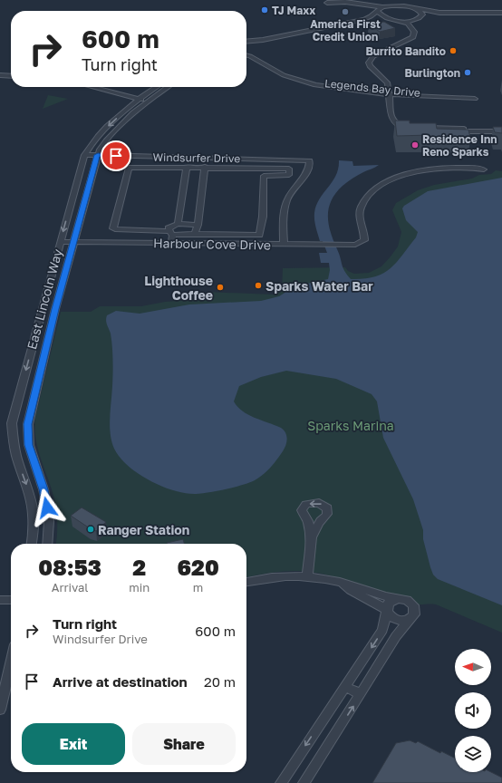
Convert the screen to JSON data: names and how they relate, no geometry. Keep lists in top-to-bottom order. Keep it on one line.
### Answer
{"streets":{"street":["Legends Bay Drive","Windsurfer Drive","Harbour Cove Drive","East Lincoln Way"]},"crossings":[["Windsurfer Drive","Harbour Cove Drive"],["Windsurfer Drive","East Lincoln Way"],["Harbour Cove Drive","East Lincoln Way"]],"parks":["Sparks Marina"],"places":["TJ Maxx","America First Credit Union","Burrito Bandito","Burlington","Residence Inn Reno Sparks","Sparks Water Bar","Lighthouse Coffee","Ranger Station"],"north":"left","page":{"turn":["600 m","Turn right"],"eta":["08:53","Arrival","2","min","620","m"],"list":[{"name":"Turn right","note":"Windsurfer Drive","value":"600 m"},{"name":"Arrive at destination","value":"20 m"}],"buttons":["Exit","Share"]}}
